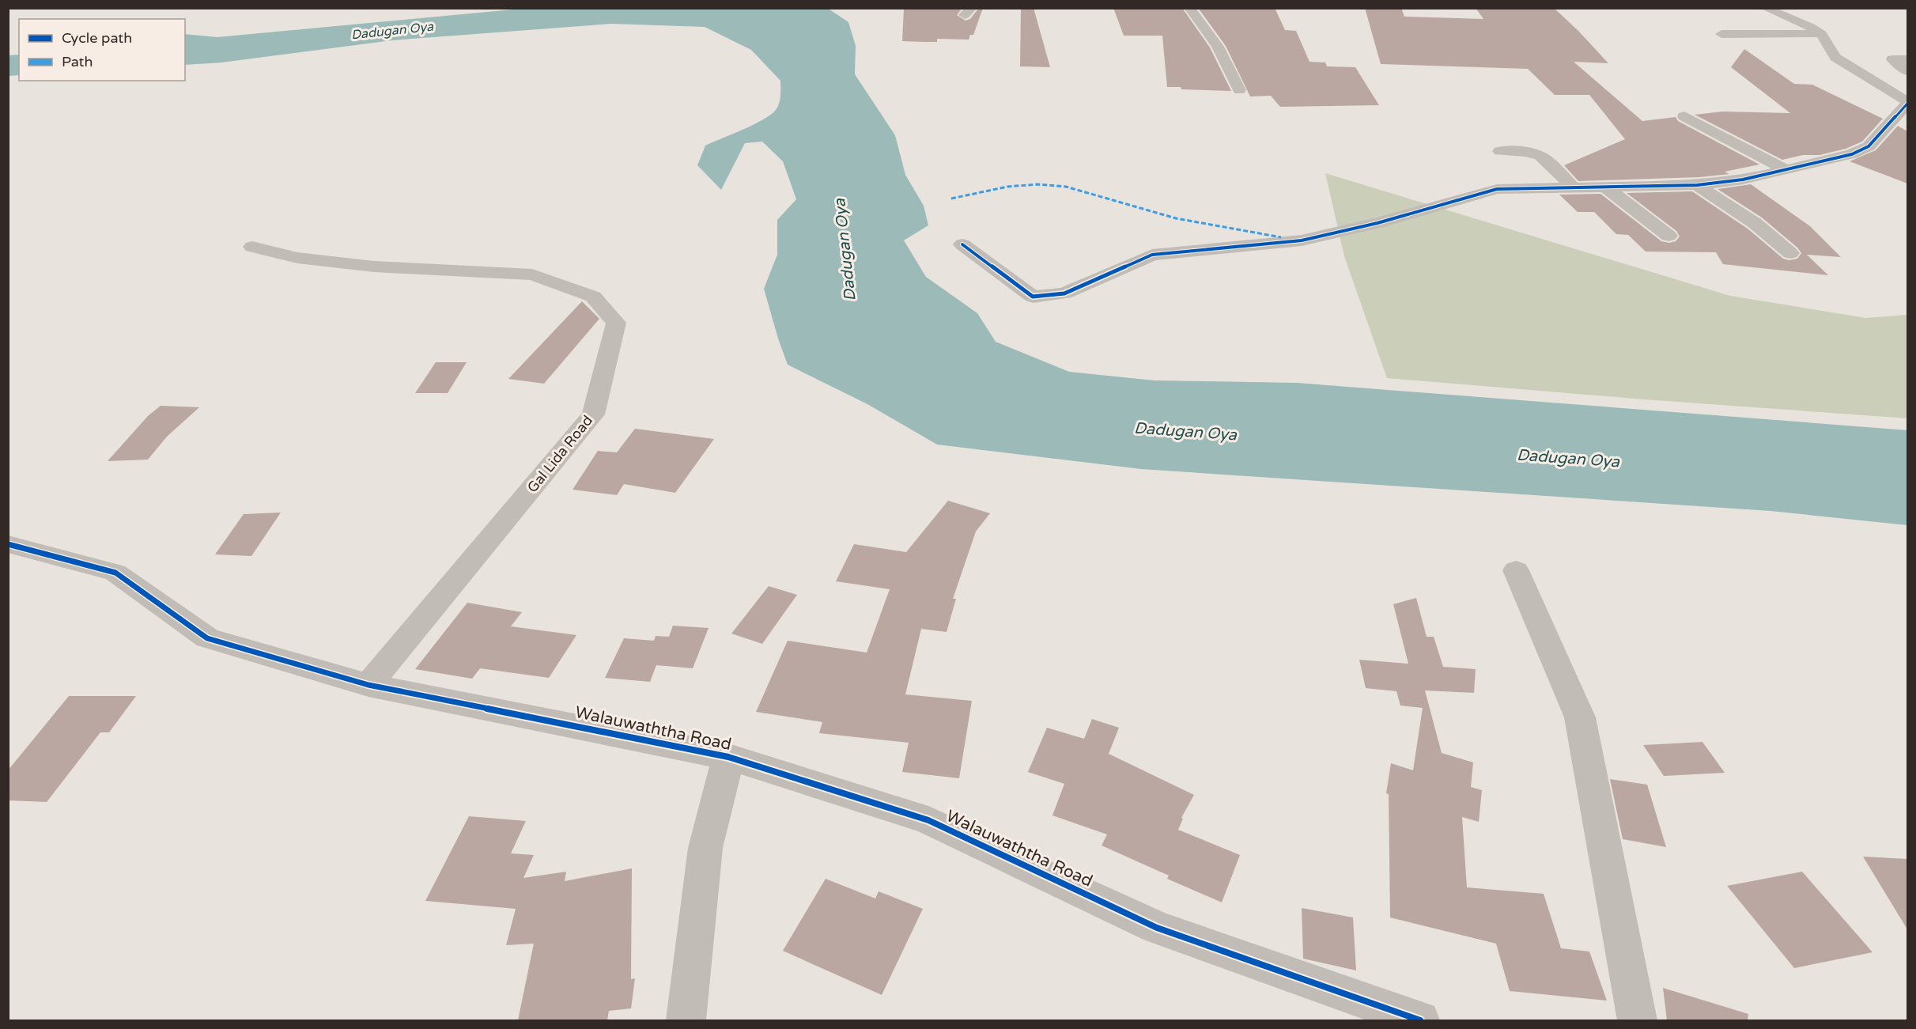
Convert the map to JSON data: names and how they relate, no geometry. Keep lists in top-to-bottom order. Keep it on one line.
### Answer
{"streets":{"street":["Gal Lida Road","Walauwaththa Road"]},"crossings":[["Gal Lida Road","Walauwaththa Road"]],"water":["Dadugan Oya"],"legend":["Cycle path","Path"]}
